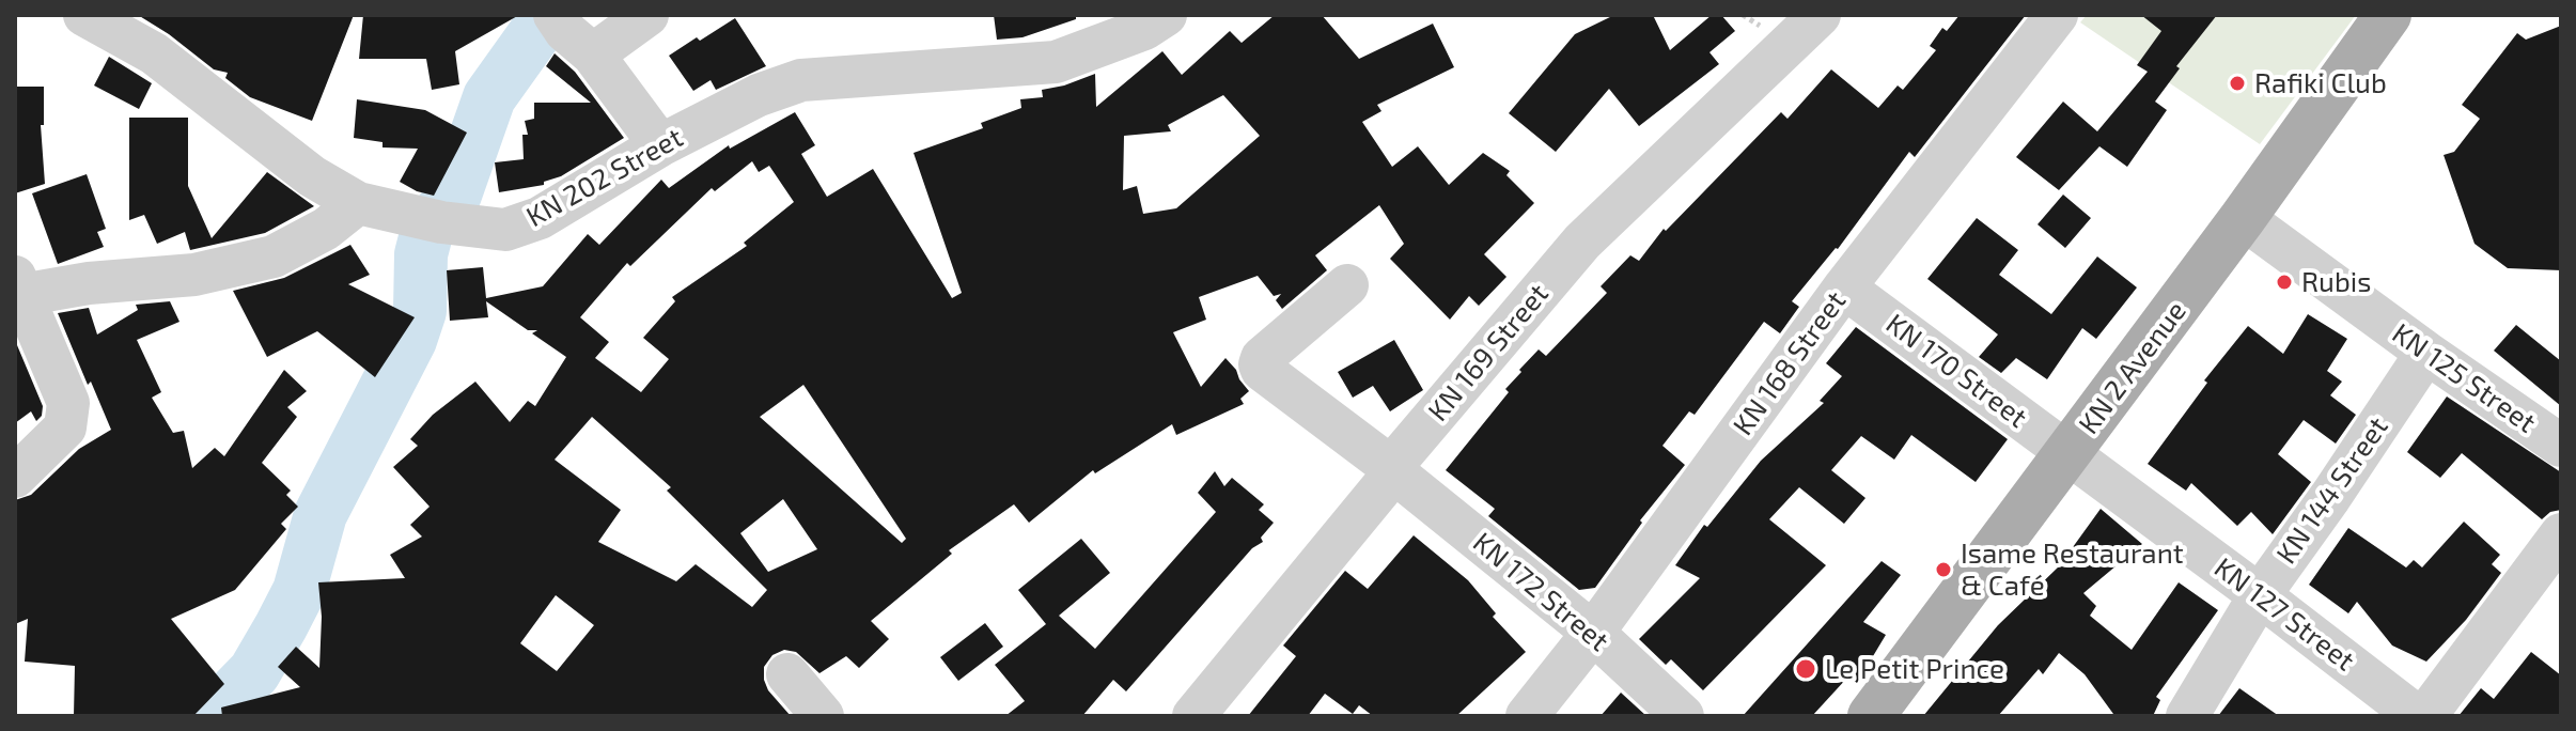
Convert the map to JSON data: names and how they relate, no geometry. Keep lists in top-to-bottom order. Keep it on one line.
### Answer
{"streets":{"main road":["KN 2 Avenue"],"street":["KN 202 Street","KN 169 Street","KN 168 Street","KN 170 Street","KN 125 Street","KN 144 Street","KN 172 Street","KN 127 Street"]},"crossings":[["KN 169 Street","KN 172 Street"],["KN 168 Street","KN 170 Street"],["KN 168 Street","KN 172 Street"],["KN 2 Avenue","KN 170 Street"],["KN 2 Avenue","KN 125 Street"],["KN 2 Avenue","KN 127 Street"],["KN 170 Street","KN 127 Street"],["KN 125 Street","KN 144 Street"],["KN 144 Street","KN 127 Street"]],"places":["Rafiki Club","Rubis","Isame Restaurant & Café","Le Petit Prince"]}
